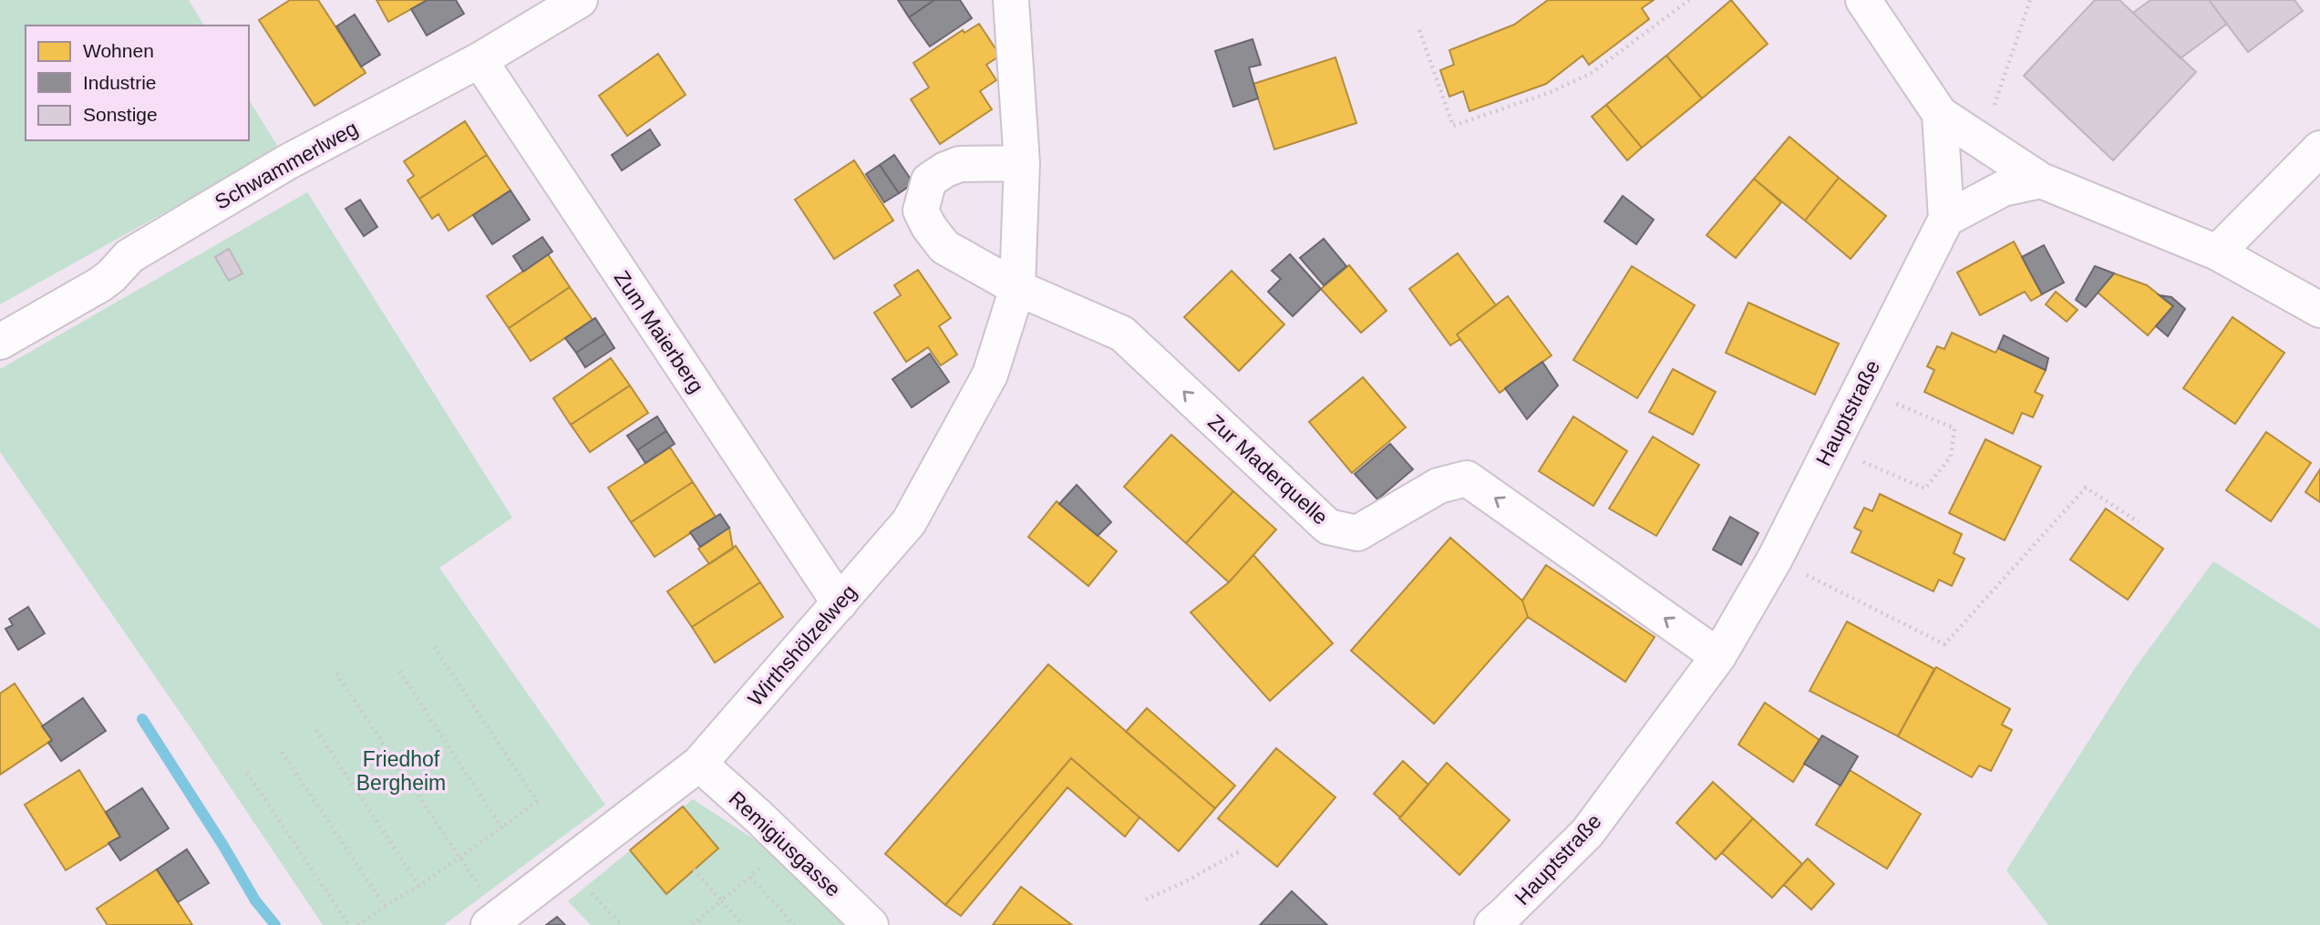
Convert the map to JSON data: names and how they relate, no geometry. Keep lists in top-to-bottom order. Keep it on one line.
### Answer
{"streets":{"street":["Schwammerlweg","Zum Maierberg","Hauptstraße","Zur Maderquelle","Wirthshölzelweg","Remigiusgasse"]},"crossings":[["Schwammerlweg","Zum Maierberg"],["Zum Maierberg","Wirthshölzelweg"],["Hauptstraße","Zur Maderquelle"],["Zur Maderquelle","Wirthshölzelweg"],["Wirthshölzelweg","Remigiusgasse"]],"one_way":["Zur Maderquelle"],"parks":["Friedhof Bergheim"],"legend":["Wohnen","Industrie","Sonstige"]}
